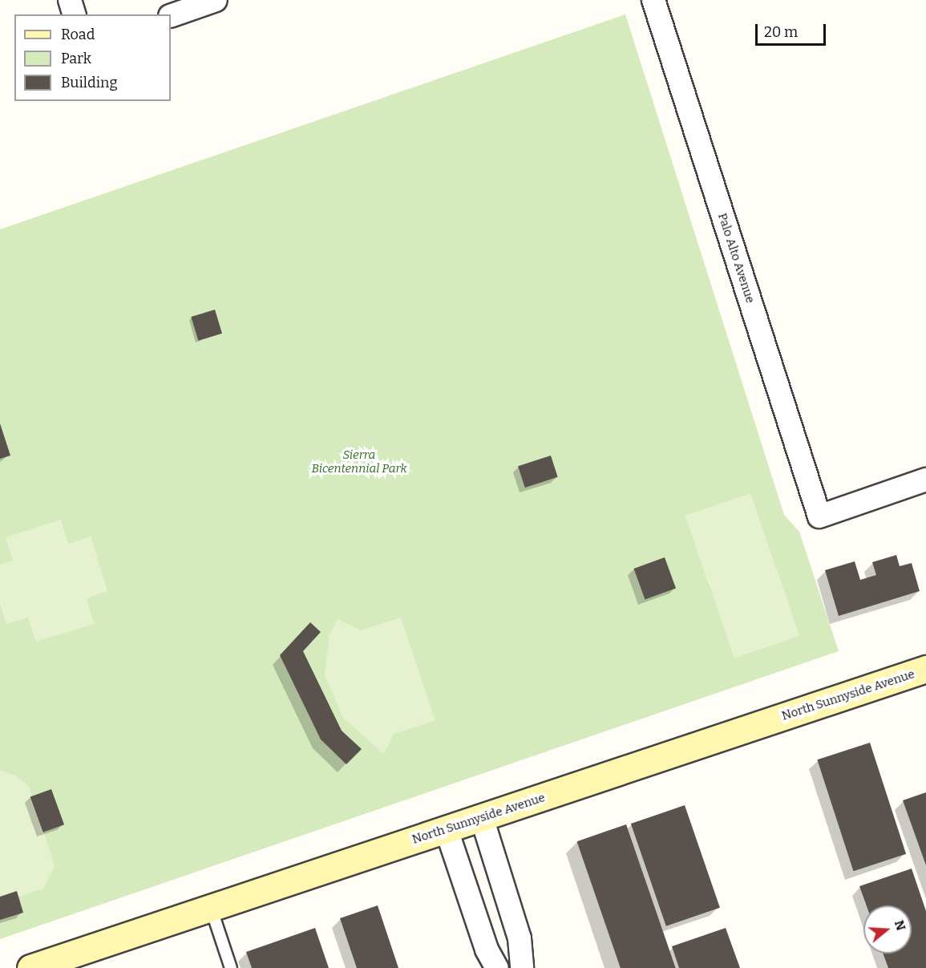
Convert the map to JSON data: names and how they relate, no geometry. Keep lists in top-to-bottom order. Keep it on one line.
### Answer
{"streets":{"main road":["North Sunnyside Avenue"],"street":["Palo Alto Avenue"]},"parks":["Sierra Bicentennial Park"],"legend":["Road","Park","Building"],"scale_bar":"20 m","north":"right"}
